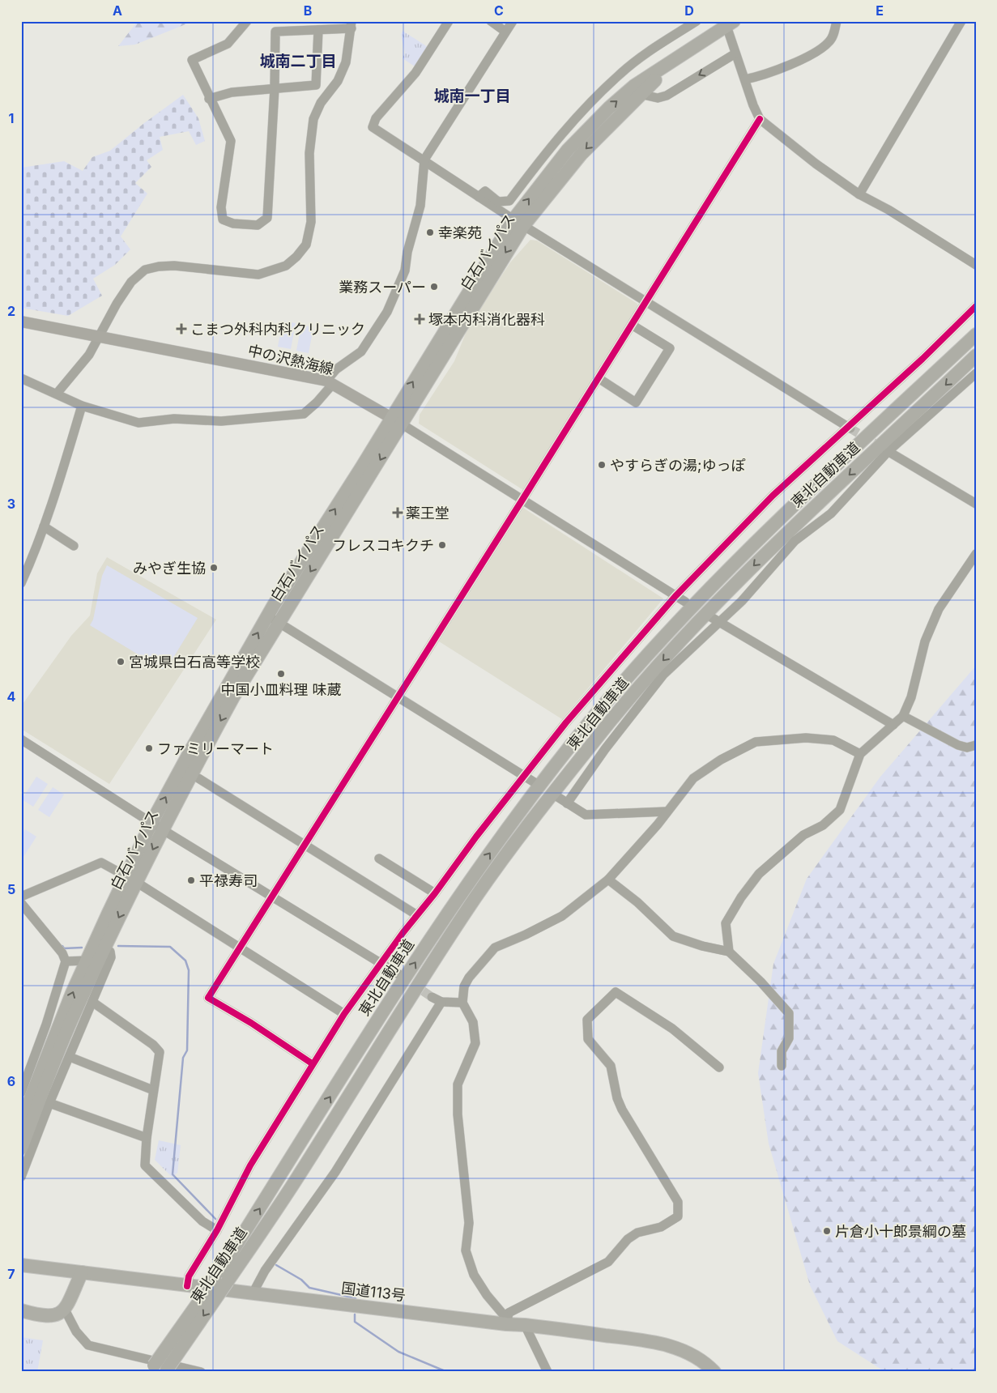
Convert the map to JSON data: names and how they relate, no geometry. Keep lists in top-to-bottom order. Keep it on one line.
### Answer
{"streets":{"highway":["白石バイパス","東北自動車道","国道113号"],"main road":["中の沢熱海線"]},"crossings":[["白石バイパス","中の沢熱海線"]],"districts":["城南二丁目","城南一丁目"],"places":{"other":["幸楽苑","業務スーパー","やすらぎの湯;ゆっぽ","フレスコキクチ","みやぎ生協","宮城県白石高等学校","中国小皿料理 味蔵","ファミリーマート","平禄寿司","片倉小十郎景綱の墓"],"health":["塚本内科消化器科","こまつ外科内科クリニック","薬王堂"]},"grid":{"columns":["A","B","C","D","E"],"rows":["1","2","3","4","5","6","7"]}}
